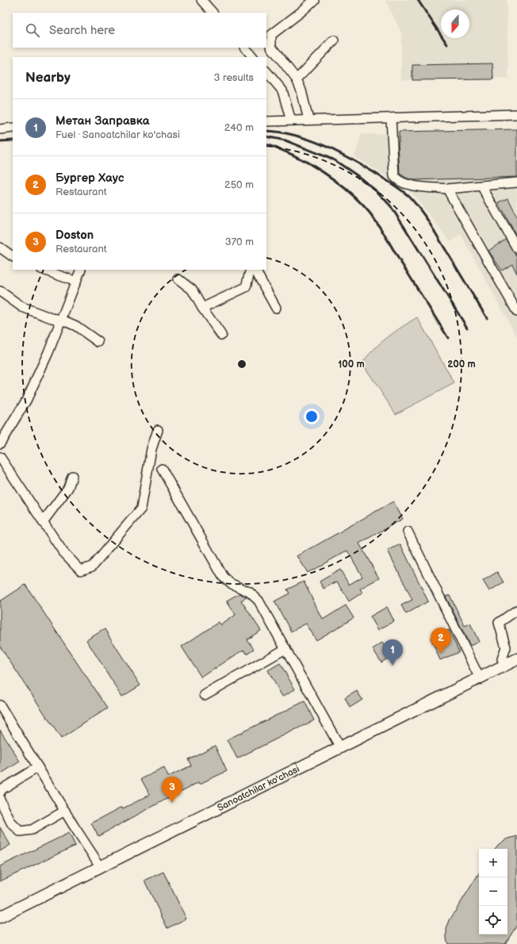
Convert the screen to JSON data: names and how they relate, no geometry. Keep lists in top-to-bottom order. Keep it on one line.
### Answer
{"streets":{"main road":["Sanoatchilar ko'chasi"]},"north":"bottom","page":{"search":"Search here","heading":["Nearby","3 results"],"list":[{"mark":"1","name":"Метан Заправка","note":"Fuel · Sanoatchilar ko'chasi","value":"240 m"},{"mark":"2","name":"Бургер Хаус","note":"Restaurant","value":"250 m"},{"mark":"3","name":"Doston","note":"Restaurant","value":"370 m"}],"pins":["2","1","3"],"map_buttons":["+","−"]},"rings":["100 m","200 m"]}
